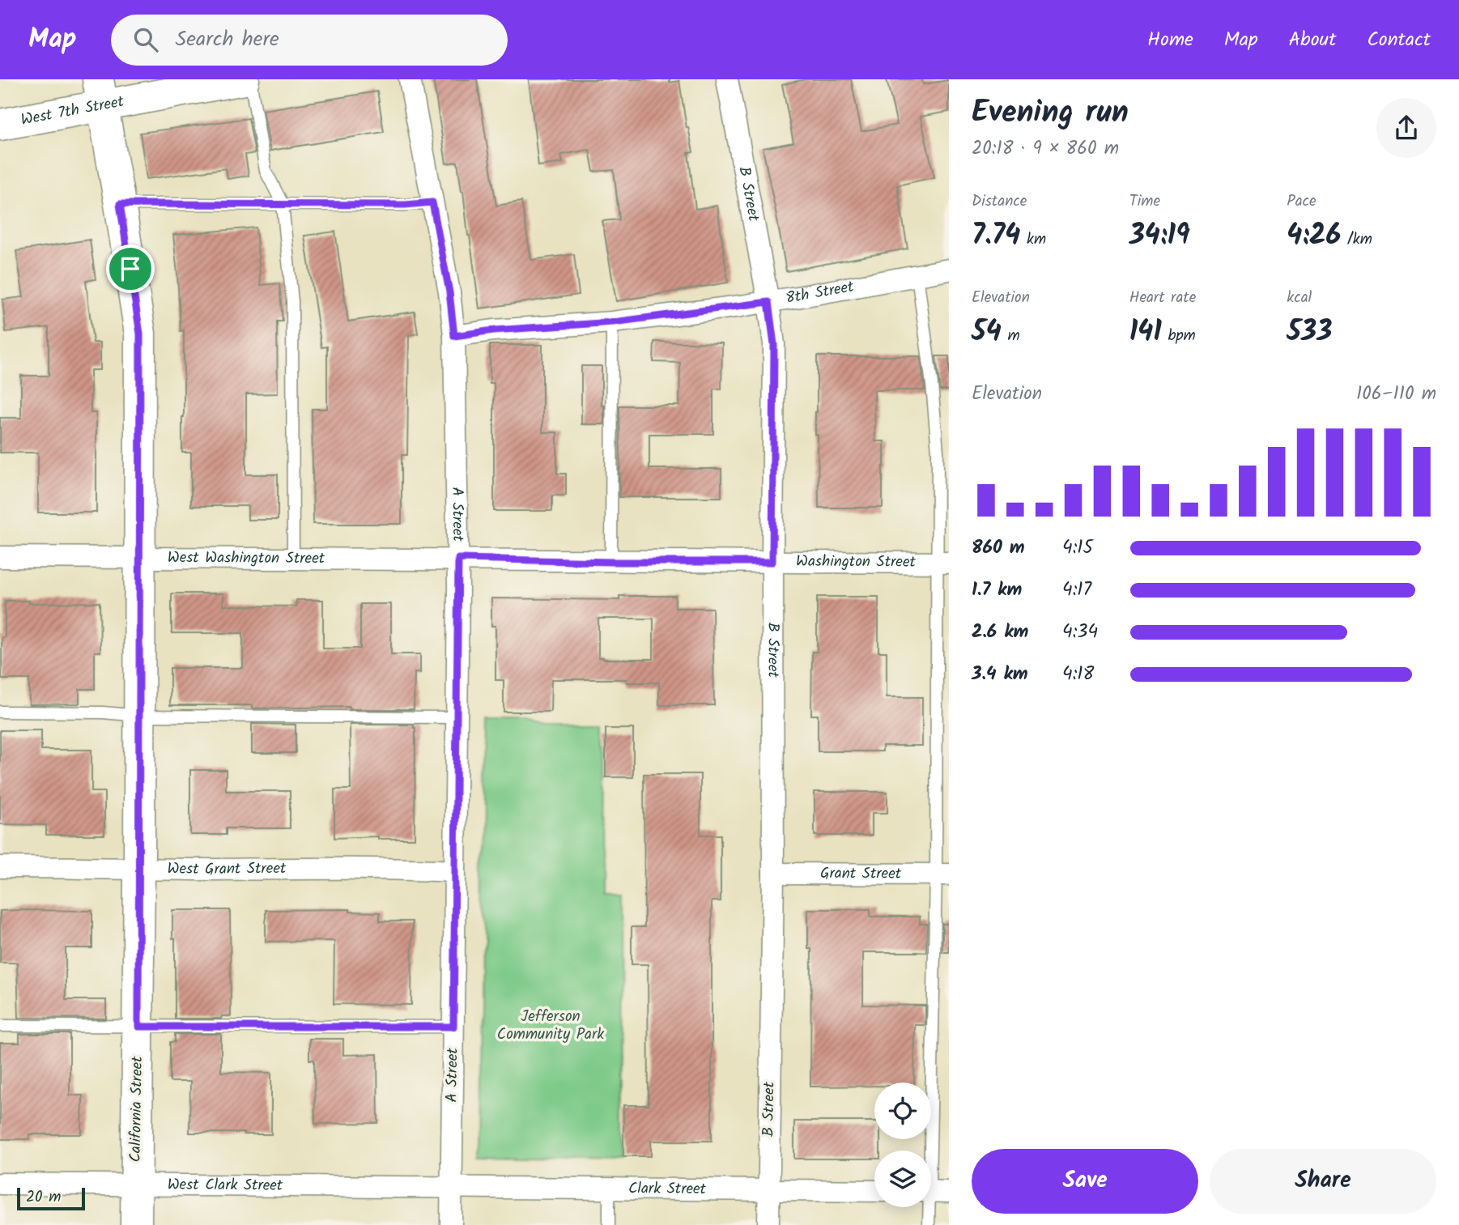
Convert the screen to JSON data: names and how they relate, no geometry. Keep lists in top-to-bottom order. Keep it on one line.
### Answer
{"streets":{"street":["West 7th Street","B Street","8th Street","A Street","West Washington Street","Washington Street","West Grant Street","Grant Street","California Street","West Clark Street","Clark Street"]},"crossings":[["West 7th Street","California Street"],["B Street","8th Street"],["B Street","Washington Street"],["B Street","Grant Street"],["B Street","Clark Street"],["8th Street","A Street"],["A Street","West Washington Street"],["A Street","Washington Street"],["A Street","West Grant Street"],["A Street","West Clark Street"],["A Street","Clark Street"],["West Washington Street","Washington Street"],["West Washington Street","California Street"],["West Grant Street","California Street"],["California Street","West Clark Street"],["West Clark Street","Clark Street"]],"parks":["Jefferson Community Park"],"scale_bar":"20 m","page":{"header":"Map","search":"Search here","nav":["Home","Map","About","Contact"],"heading":["Evening run","20:18 · 9 × 860 m"],"stats":[["Distance","7.74 km"],["Time","34:19"],["Pace","4:26 /km"],["Elevation","54 m"],["Heart rate","141 bpm"],["kcal","533"]],"chart":["Elevation","106–110 m"],"list":[{"name":"860 m","note":"4:15"},{"name":"1.7 km","note":"4:17"},{"name":"2.6 km","note":"4:34"},{"name":"3.4 km","note":"4:18"}],"buttons":["Save","Share"],"scale":"20 m"}}
